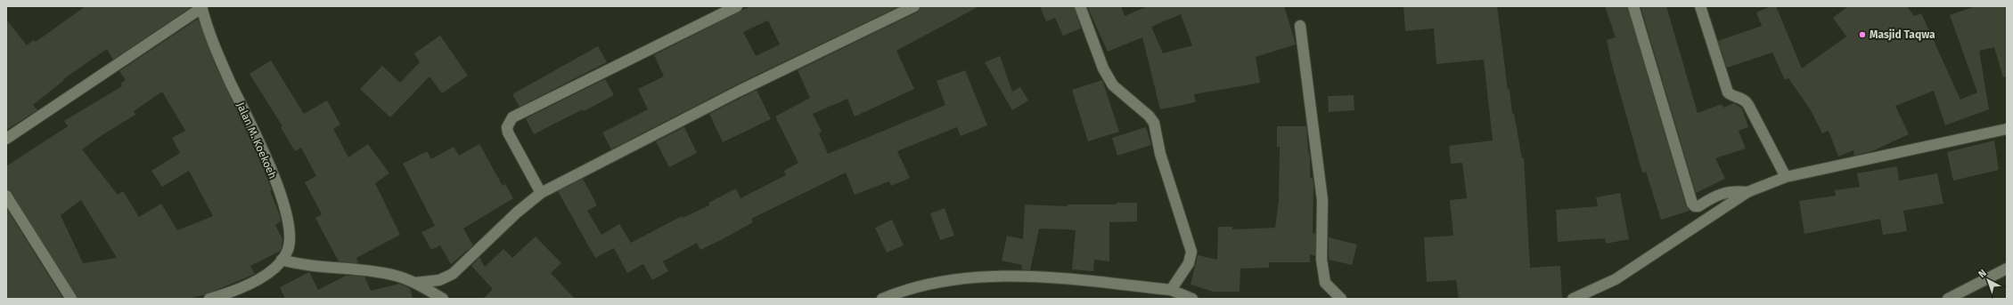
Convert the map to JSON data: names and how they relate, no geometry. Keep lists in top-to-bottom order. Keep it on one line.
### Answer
{"streets":{"street":["Jalan M. Koekoeh"]},"places":["Masjid Taqwa"],"north":"top left"}
